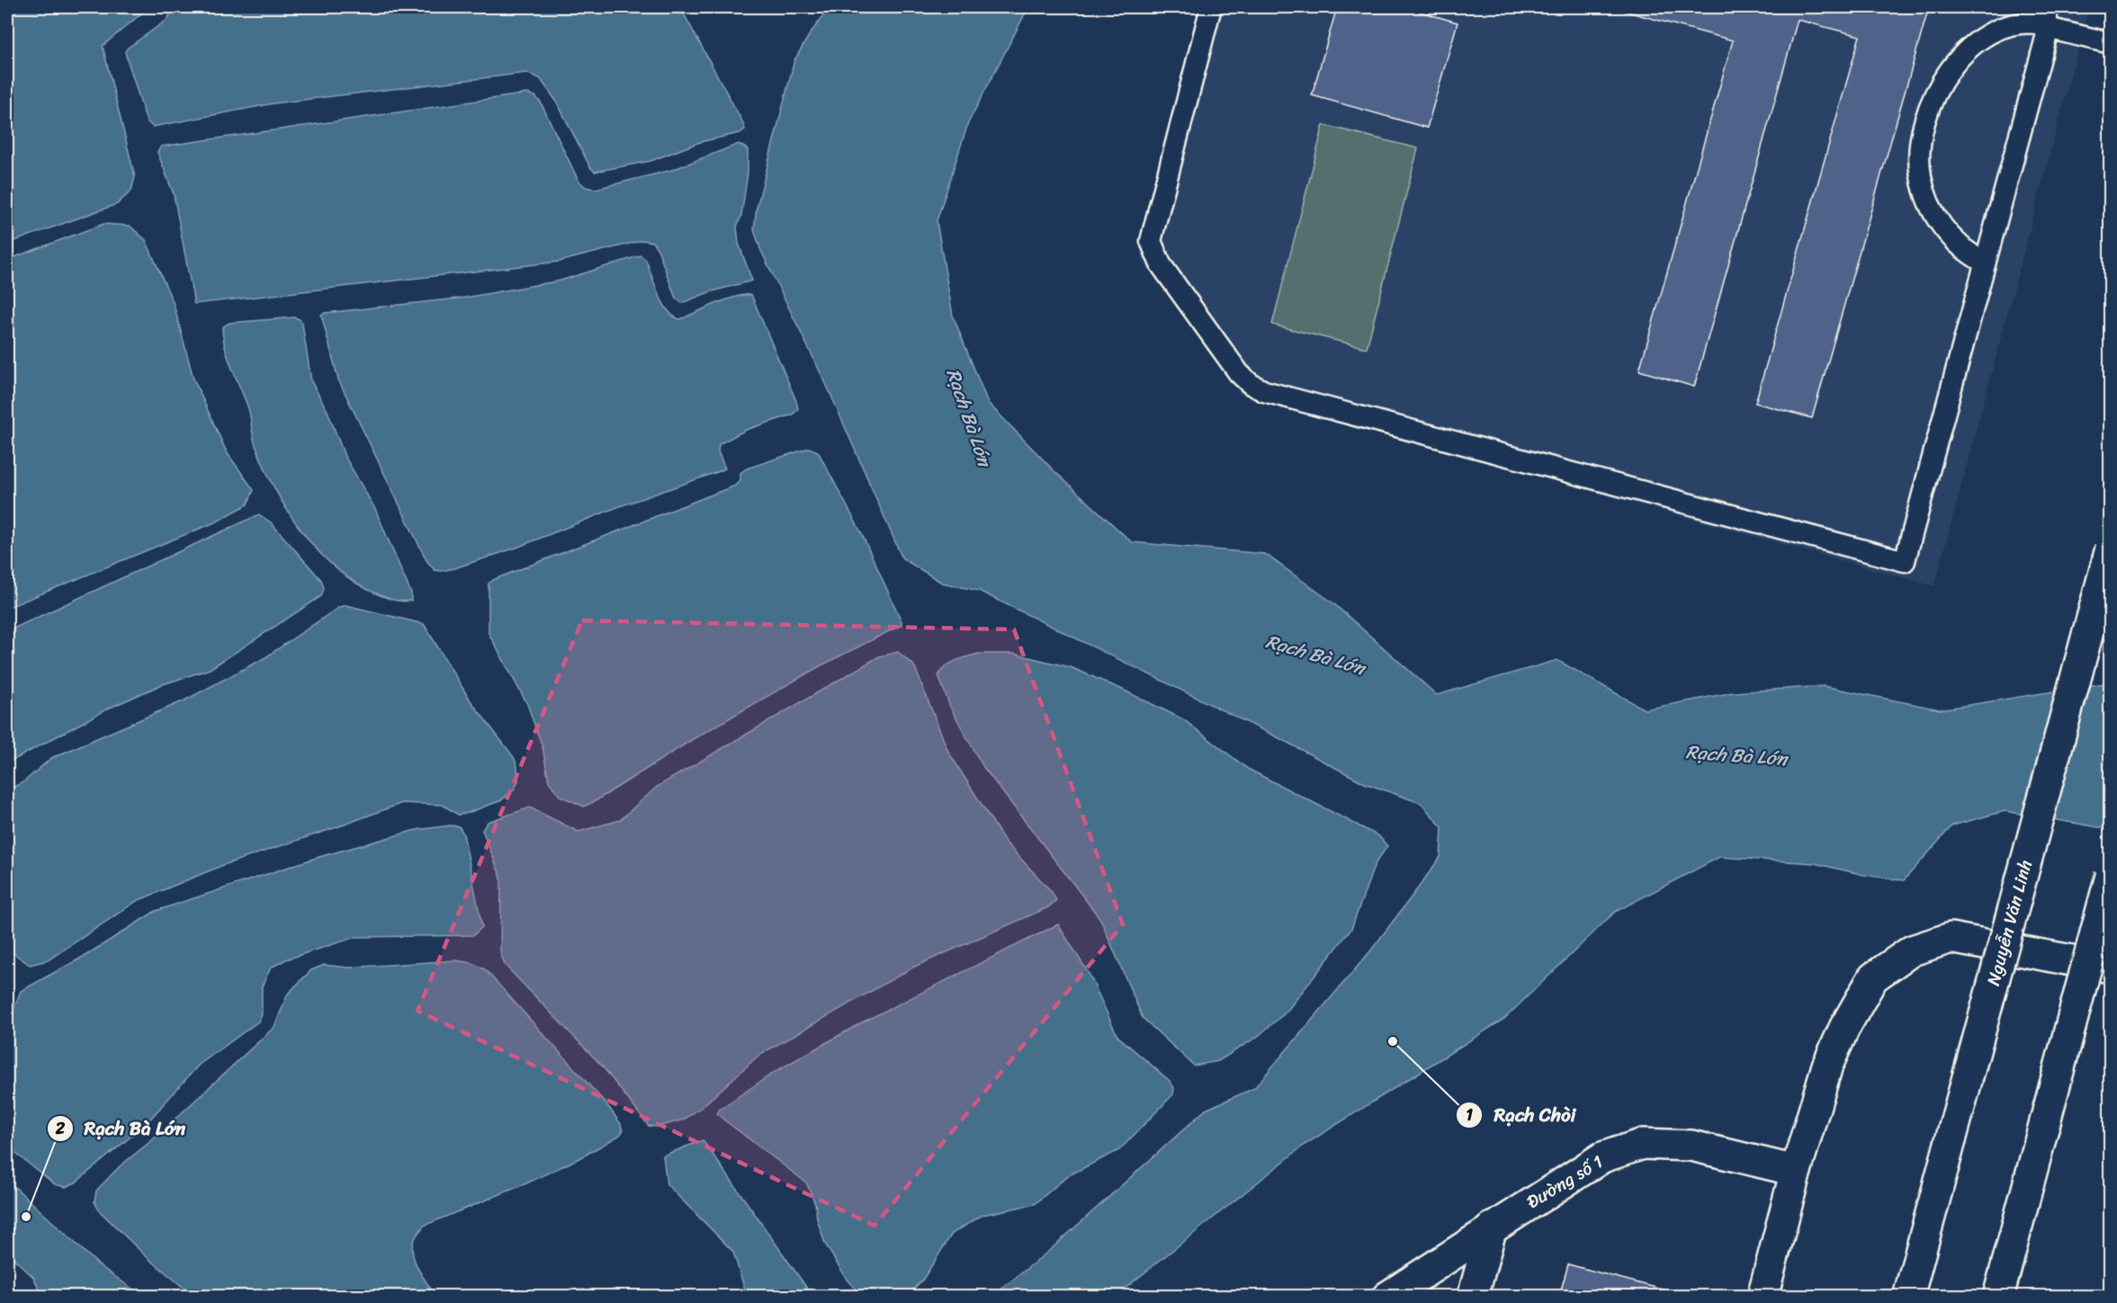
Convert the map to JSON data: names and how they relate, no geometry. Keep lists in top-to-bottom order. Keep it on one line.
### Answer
{"streets":{"main road":["Nguyễn Văn Linh","Đường số 1"]},"water":["Rạch Bà Lớn"],"places":["Rạch Chòi","Rạch Bà Lớn"]}
